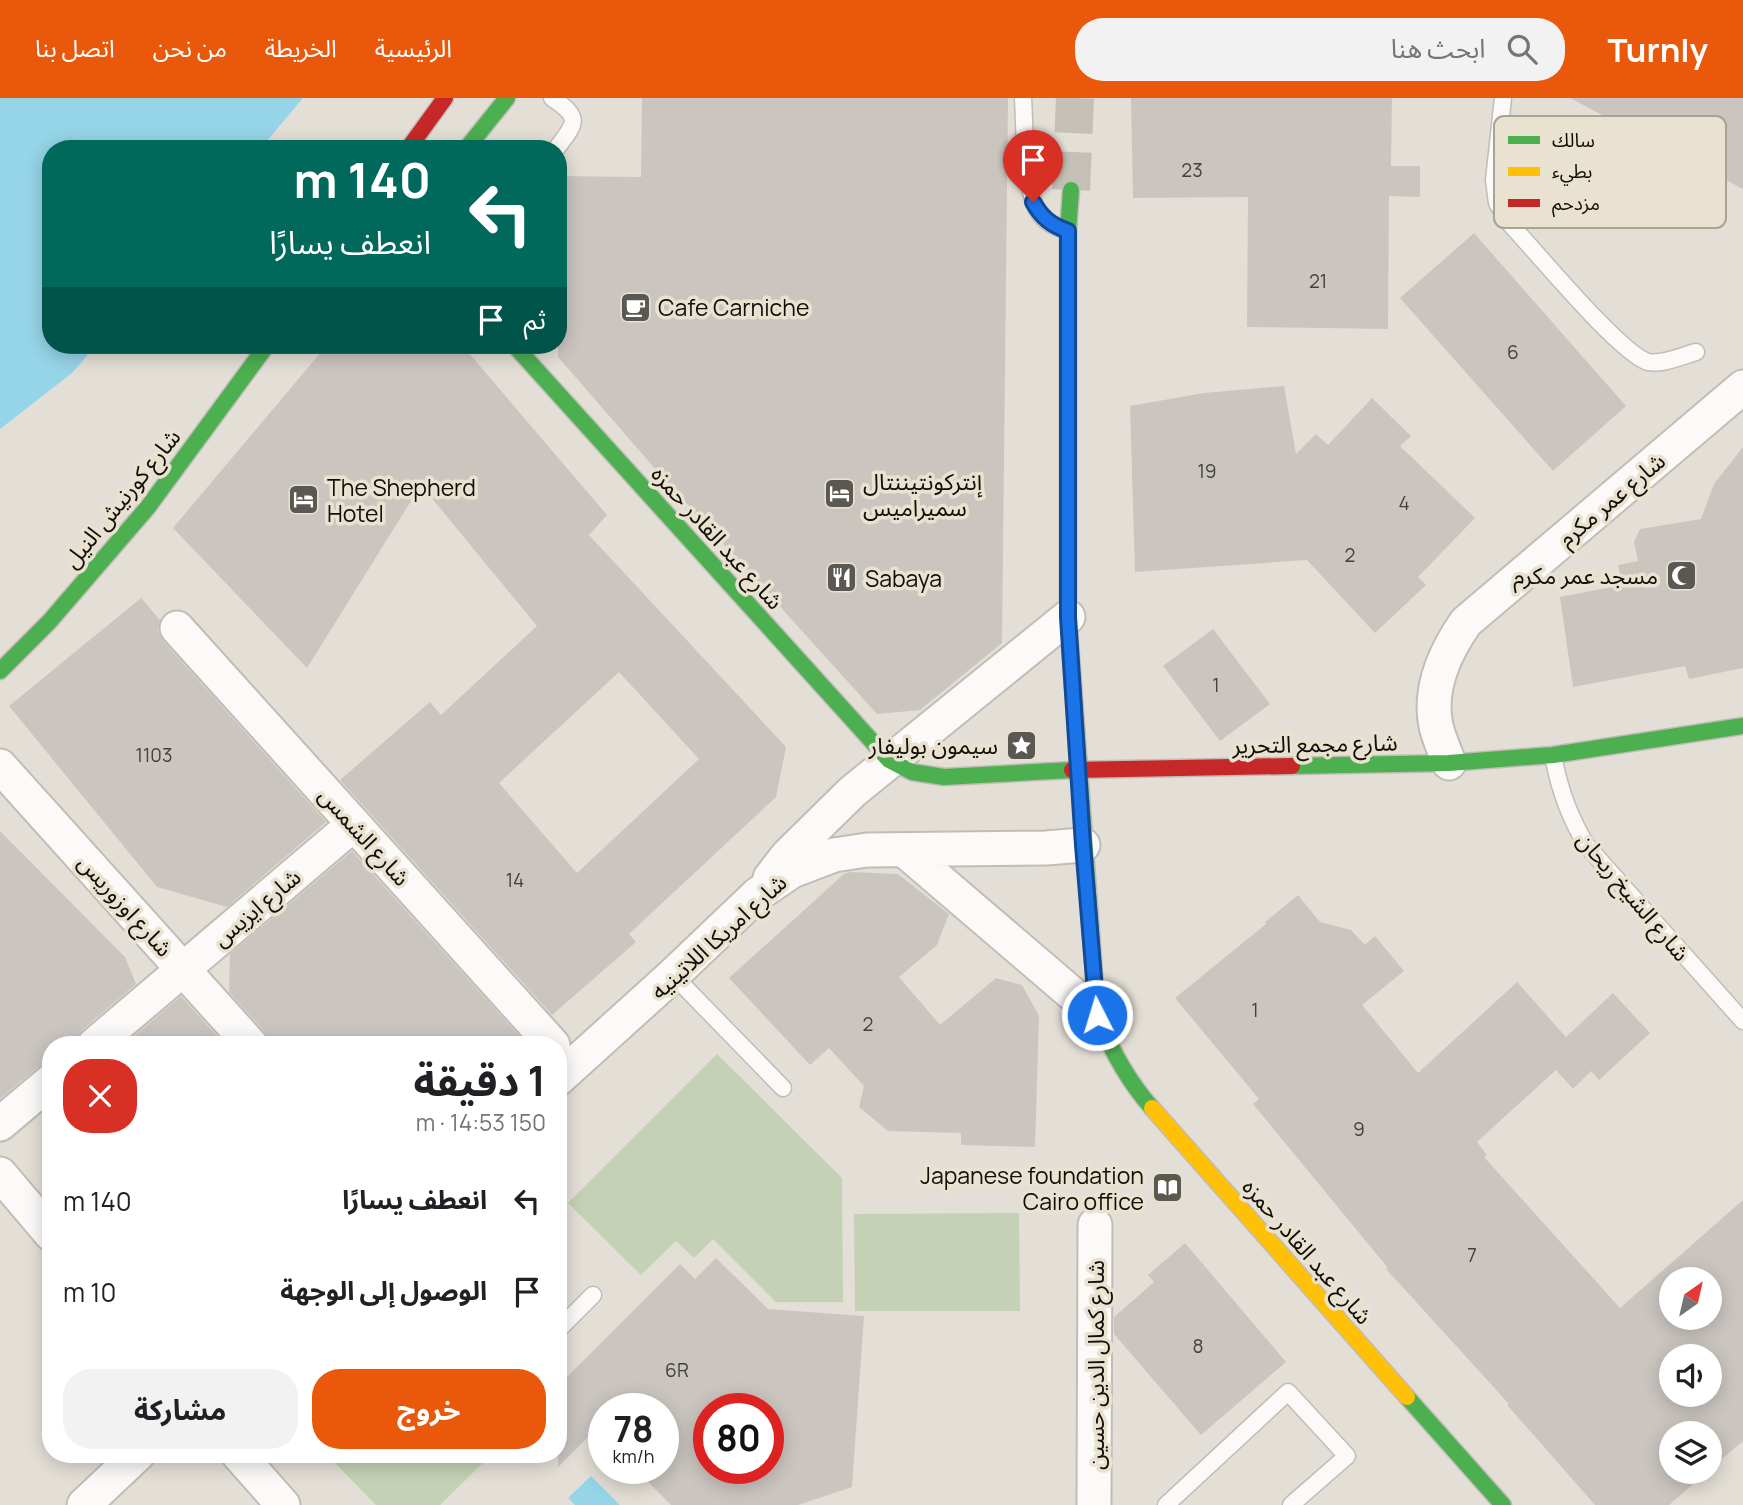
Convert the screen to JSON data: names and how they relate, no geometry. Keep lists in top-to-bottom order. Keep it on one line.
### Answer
{"streets":{"main road":["شارع كورنيش النيل","شارع عبد القادر حمزه","شارع مجمع التحرير"],"street":["شارع عمر مكرم","شارع الشمس","شارع اوزوريس","شارع ايزيس","شارع امريكا اللاتينيه","شارع كمال الدين حسين"],"lane":["شارع الشيخ ريحان"]},"crossings":[["شارع عمر مكرم","شارع مجمع التحرير"],["شارع عبد القادر حمزه","شارع مجمع التحرير"],["شارع مجمع التحرير","شارع الشيخ ريحان"],["شارع الشمس","شارع ايزيس"],["شارع اوزوريس","شارع ايزيس"]],"places":{"cafe":["Cafe Carniche"],"hotel":["إنتركونتيننتال سميراميس","The Shepherd Hotel"],"mosque":["مسجد عمر مكرم"],"restaurant":["Sabaya"],"place":["سيمون بوليفار"],"library":["Japanese foundation Cairo office"]},"house_numbers":["23","21","6","19","4","2","1","1103","14","1","2","9","7","8","6R"],"legend":["سالك","بطيء","مزدحم"],"north":"top right","page":{"header":"Turnly","search":"ابحث هنا","nav":["الرئيسية","الخريطة","من نحن","اتصل بنا"],"turn":["140 m","انعطف يسارًا"],"then":"ثم","heading":["1 دقيقة","150 m · 14:53"],"list":[{"name":"انعطف يسارًا","value":"140 m"},{"name":"الوصول إلى الوجهة","value":"10 m"}],"buttons":["خروج","مشاركة"],"speed":"78 km/h","limit":"80"}}
